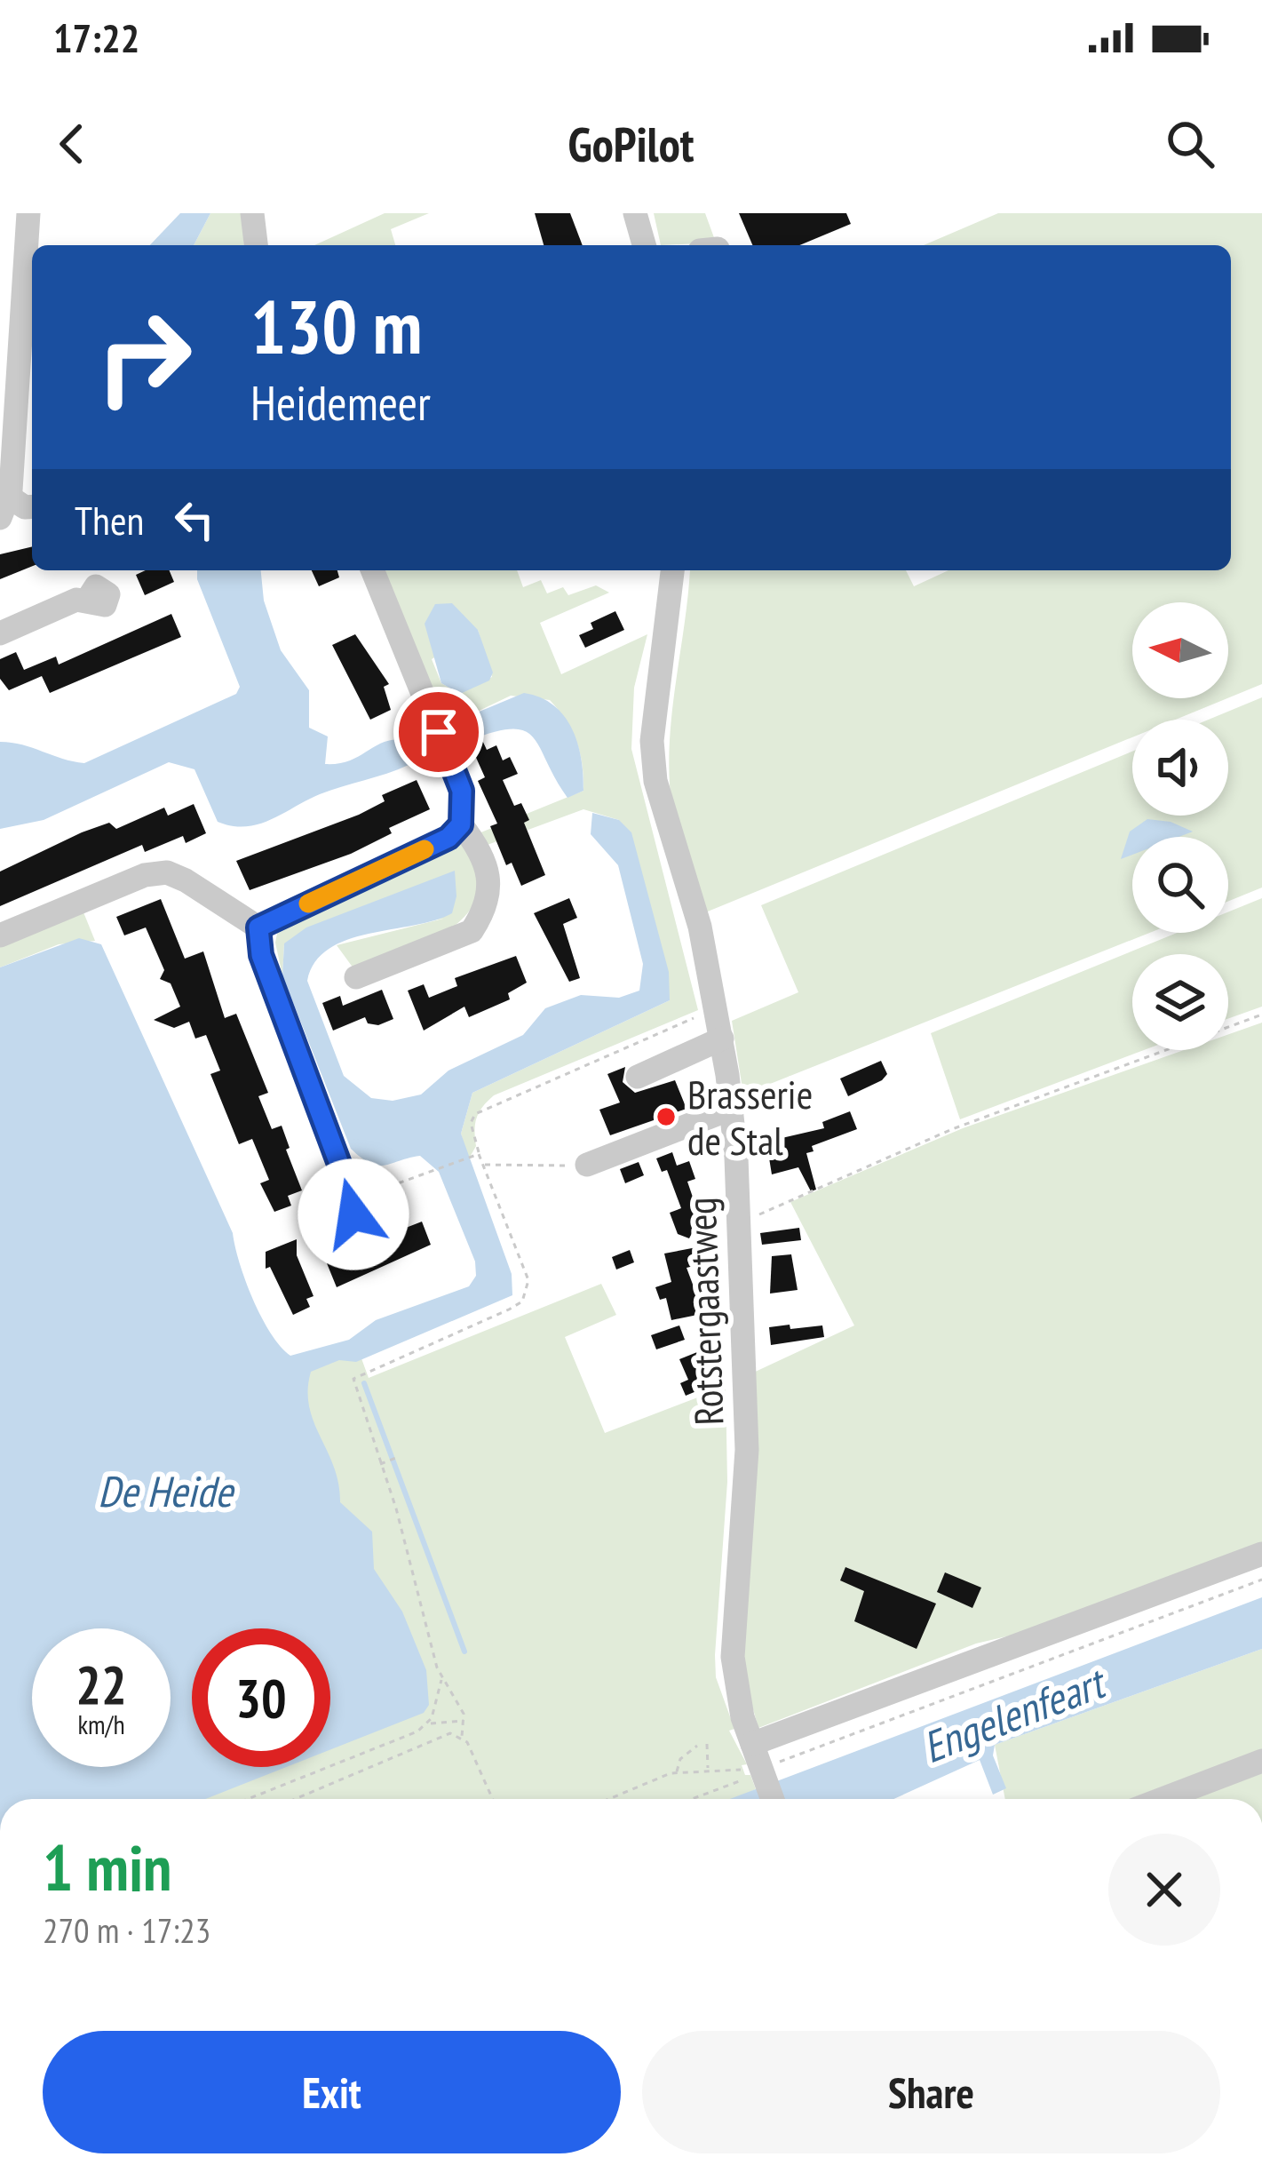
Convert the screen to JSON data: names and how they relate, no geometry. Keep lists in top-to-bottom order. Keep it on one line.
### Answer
{"streets":{"street":["Rotstergaastweg"]},"water":["De Heide","Engelenfeart"],"places":["Brasserie de Stal"],"north":"left","page":{"status":"17:22","header":"GoPilot","turn":["130 m","Heidemeer"],"then":"Then","speed":"22 km/h","limit":"30","heading":["1 min","270 m · 17:23"],"buttons":["Exit","Share"]}}
